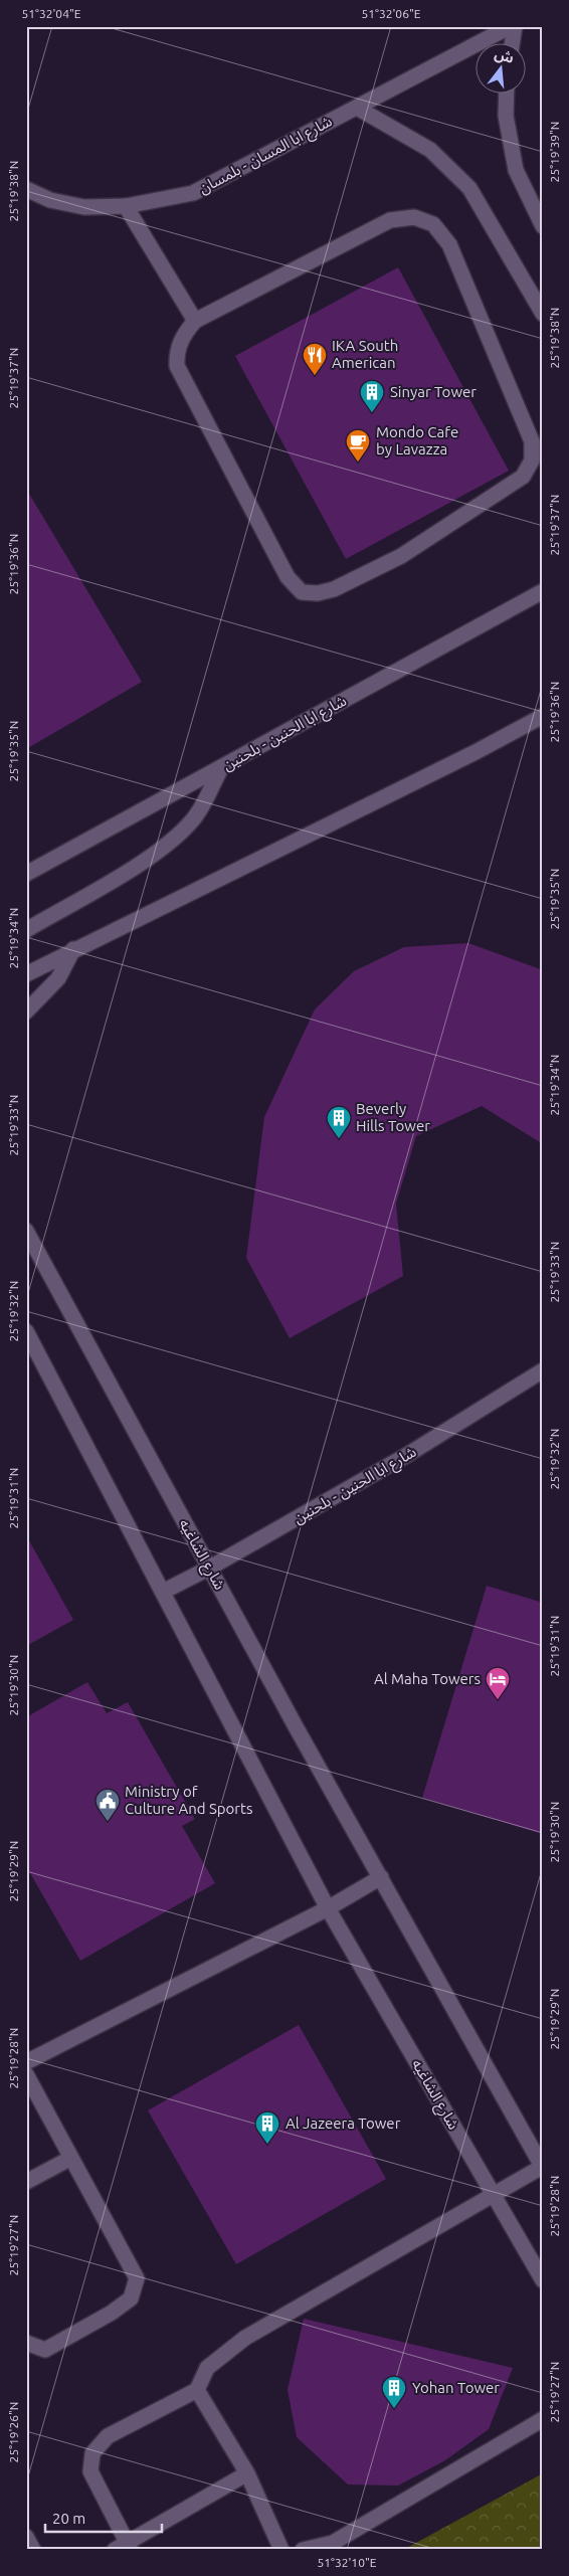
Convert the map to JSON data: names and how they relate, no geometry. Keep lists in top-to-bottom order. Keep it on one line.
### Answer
{"streets":{"street":["شارع ابا المسان - بلمسان","شارع ابا الحنين - بلحنين","شارع الشاغيه"]},"crossings":[["شارع ابا الحنين - بلحنين","شارع الشاغيه"]],"places":{"restaurant":["IKA South American"],"building":["Sinyar Tower","Beverly Hills Tower","Al Jazeera Tower","Yohan Tower"],"cafe":["Mondo Cafe by Lavazza"],"hotel":["Al Maha Towers"],"public building":["Ministry of Culture And Sports"]},"scale_bar":"20 m","north":"top","coordinates":["51°32'04\"E","51°32'06\"E","25°19'39\"N","25°19'38\"N","25°19'37\"N","25°19'36\"N","25°19'35\"N","25°19'34\"N","25°19'33\"N","25°19'32\"N","25°19'31\"N","25°19'30\"N","25°19'29\"N","25°19'28\"N","25°19'27\"N","25°19'26\"N","51°32'10\"E"]}
